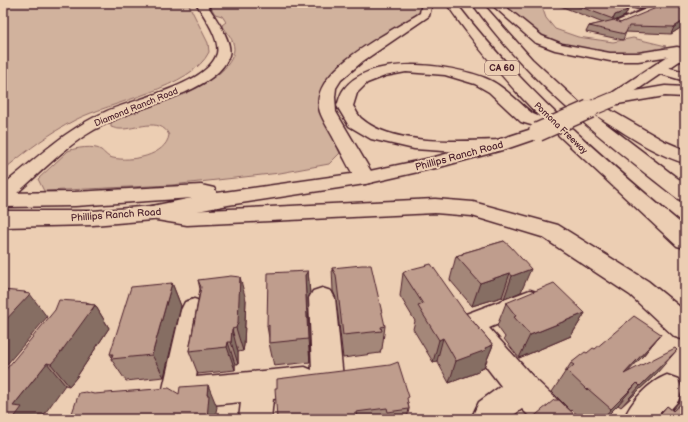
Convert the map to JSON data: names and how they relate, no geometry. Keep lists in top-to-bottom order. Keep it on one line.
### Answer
{"streets":{"main road":["CA 60","Pomona Freeway","Phillips Ranch Road"],"street":["Diamond Ranch Road"]}}
